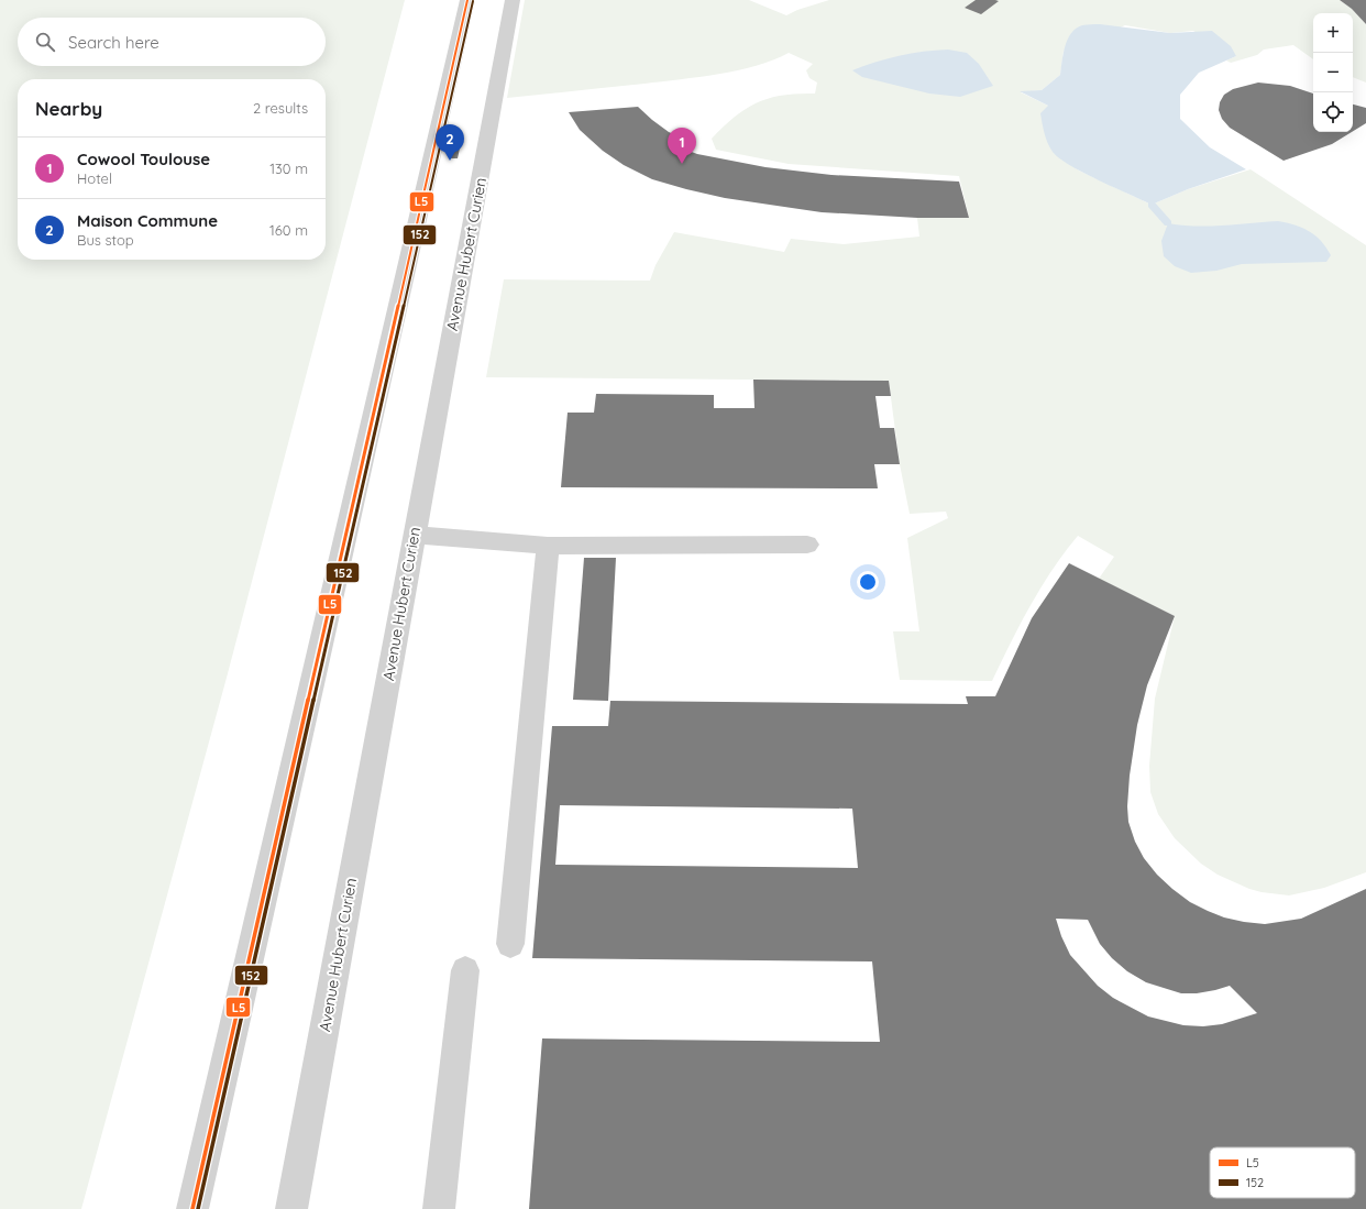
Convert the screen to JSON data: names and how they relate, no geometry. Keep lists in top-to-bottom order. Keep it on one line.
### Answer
{"streets":{"street":["Avenue Hubert Curien"]},"lines":["transit line L5","transit line 152"],"legend":["L5","152"],"page":{"map_buttons":["+","−"],"search":"Search here","heading":["Nearby","2 results"],"pins":["2","1"],"list":[{"mark":"1","name":"Cowool Toulouse","note":"Hotel","value":"130 m"},{"mark":"2","name":"Maison Commune","note":"Bus stop","value":"160 m"}]}}
